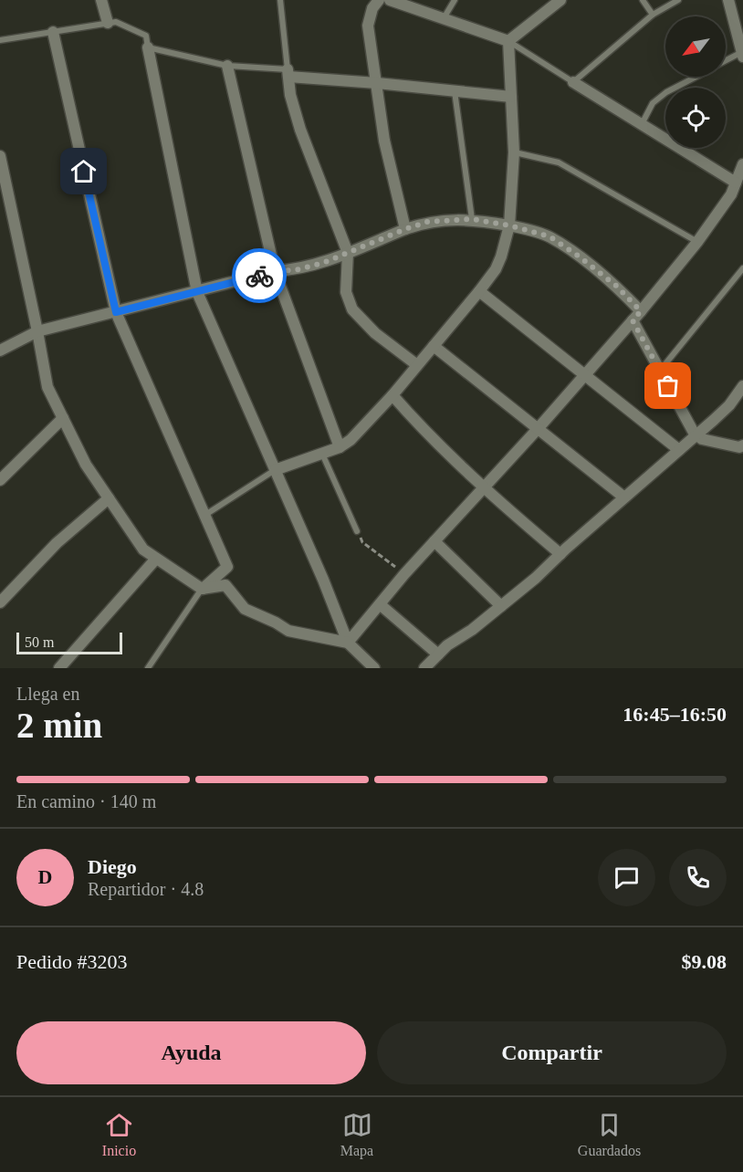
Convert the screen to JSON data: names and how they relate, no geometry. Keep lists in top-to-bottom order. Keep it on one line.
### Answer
{"scale_bar":"50 m","north":"bottom left","page":{"scale":"50 m","heading":["2 min","Llega en","16:45–16:50"],"panel":["Diego","Repartidor · 4.8","Pedido #3203","$9.08"],"bar":"En camino · 140 m","round":"D","buttons":["Ayuda","Compartir"],"tabs":["Inicio","Mapa","Guardados"]}}
